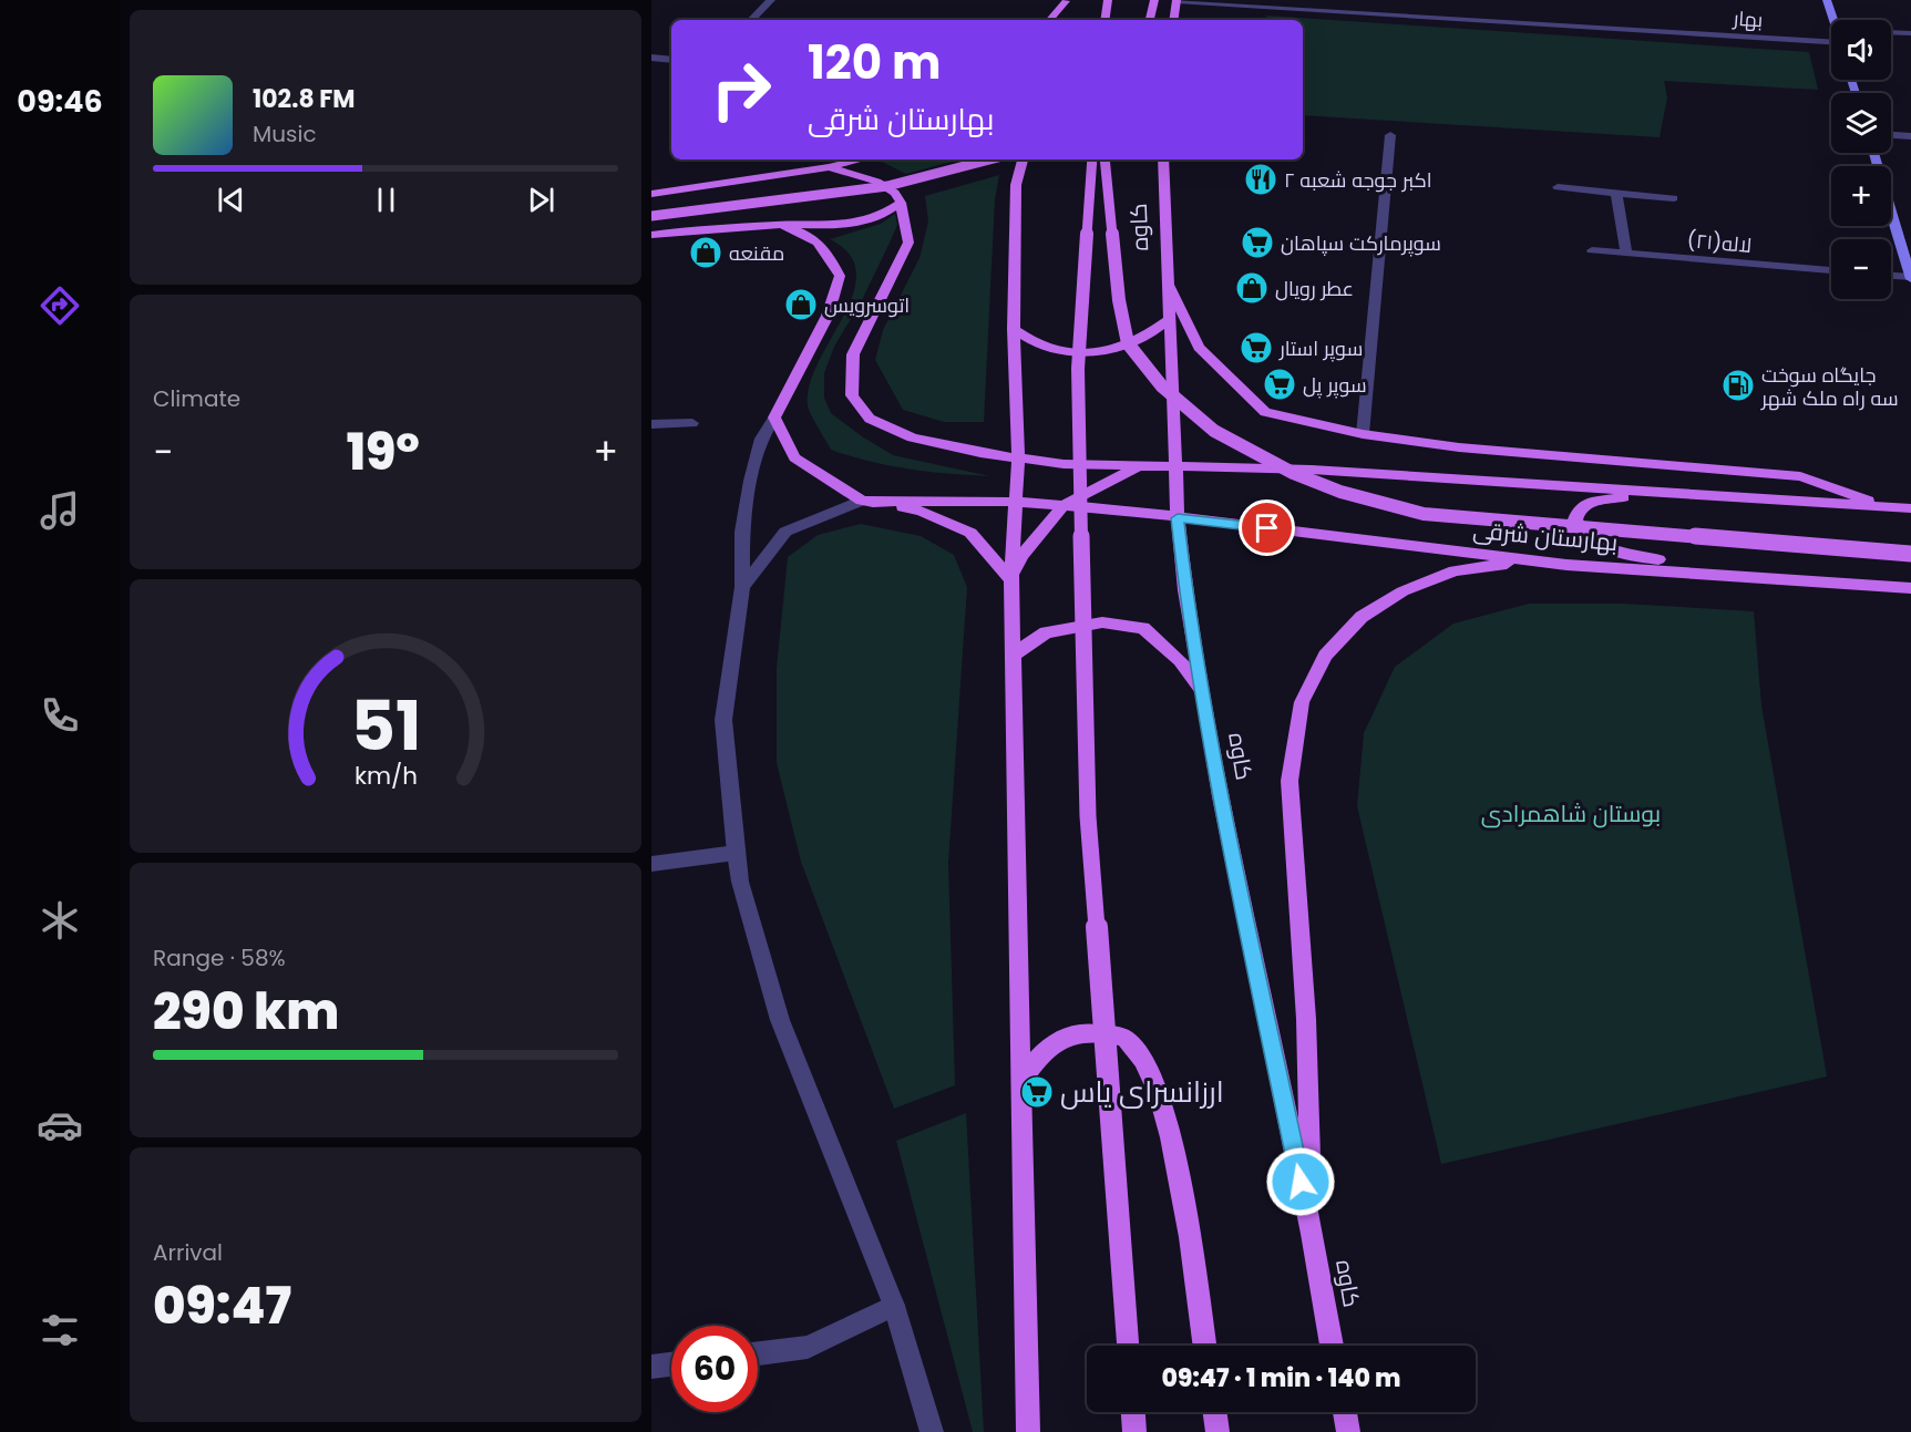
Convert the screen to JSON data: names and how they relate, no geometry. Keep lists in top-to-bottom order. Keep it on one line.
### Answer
{"streets":{"main road":["کاوه","بهارستان شرقی"],"street":["بهار","لاله(۲۱)"]},"crossings":[["کاوه","بهارستان شرقی"]],"parks":["بوستان شاهمرادی"],"places":{"restaurant":["اکبر جوجه شعبه ۲"],"supermarket":["سوپرمارکت سپاهان","سوپر استار","سوپر پل","ارزانسرای یاس"],"shop":["مقنعه","عطر رویال","اتوسرویس"],"fuel station":["جایگاه سوخت سه راه ملک شهر"]},"page":{"tabs":"09:46","map_buttons":["+","−"],"turn":["120 m","بهارستان شرقی"],"song":["102.8 FM","Music"],"tile":["Climate",["Range · 58%","290 km"],["Arrival","09:47"]],"heat":["−","19°","+"],"limit":"60","trip":"09:47 · 1 min · 140 m","gauge":["51","km/h"]}}
